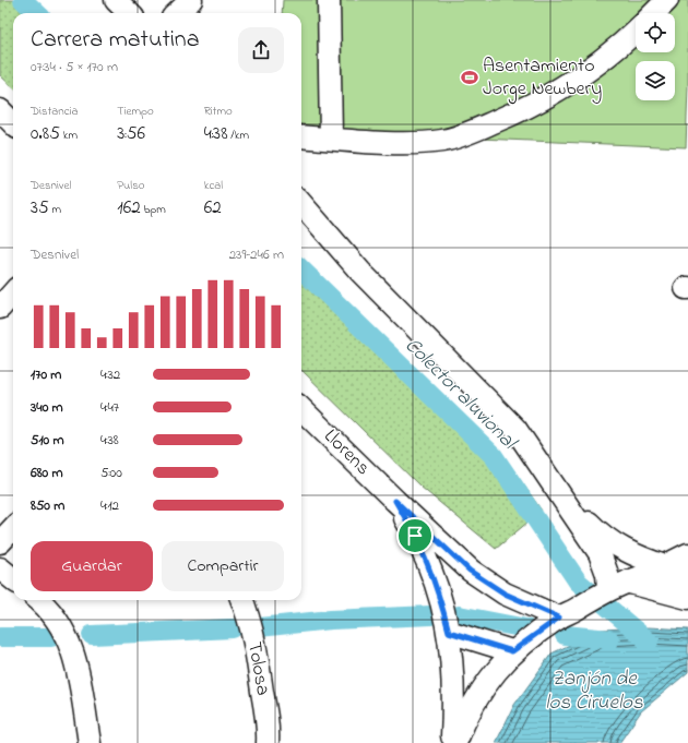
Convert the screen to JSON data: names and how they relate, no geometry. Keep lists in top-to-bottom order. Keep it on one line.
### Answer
{"streets":{"street":["Llorens","Tolosa"]},"water":["Colector aluvional","Zanjón de los Ciruelos"],"places":{"sports":["Asentamiento Jorge Newbery"]},"page":{"heading":["Carrera matutina","07:34 · 5 × 170 m"],"stats":[["Distancia","0.85 km"],["Tiempo","3:56"],["Ritmo","4:38 /km"],["Desnivel","35 m"],["Pulso","162 bpm"],["kcal","62"]],"chart":["Desnivel","239–246 m"],"list":[{"name":"170 m","note":"4:32"},{"name":"340 m","note":"4:47"},{"name":"510 m","note":"4:38"},{"name":"680 m","note":"5:00"},{"name":"850 m","note":"4:12"}],"buttons":["Guardar","Compartir"]}}
